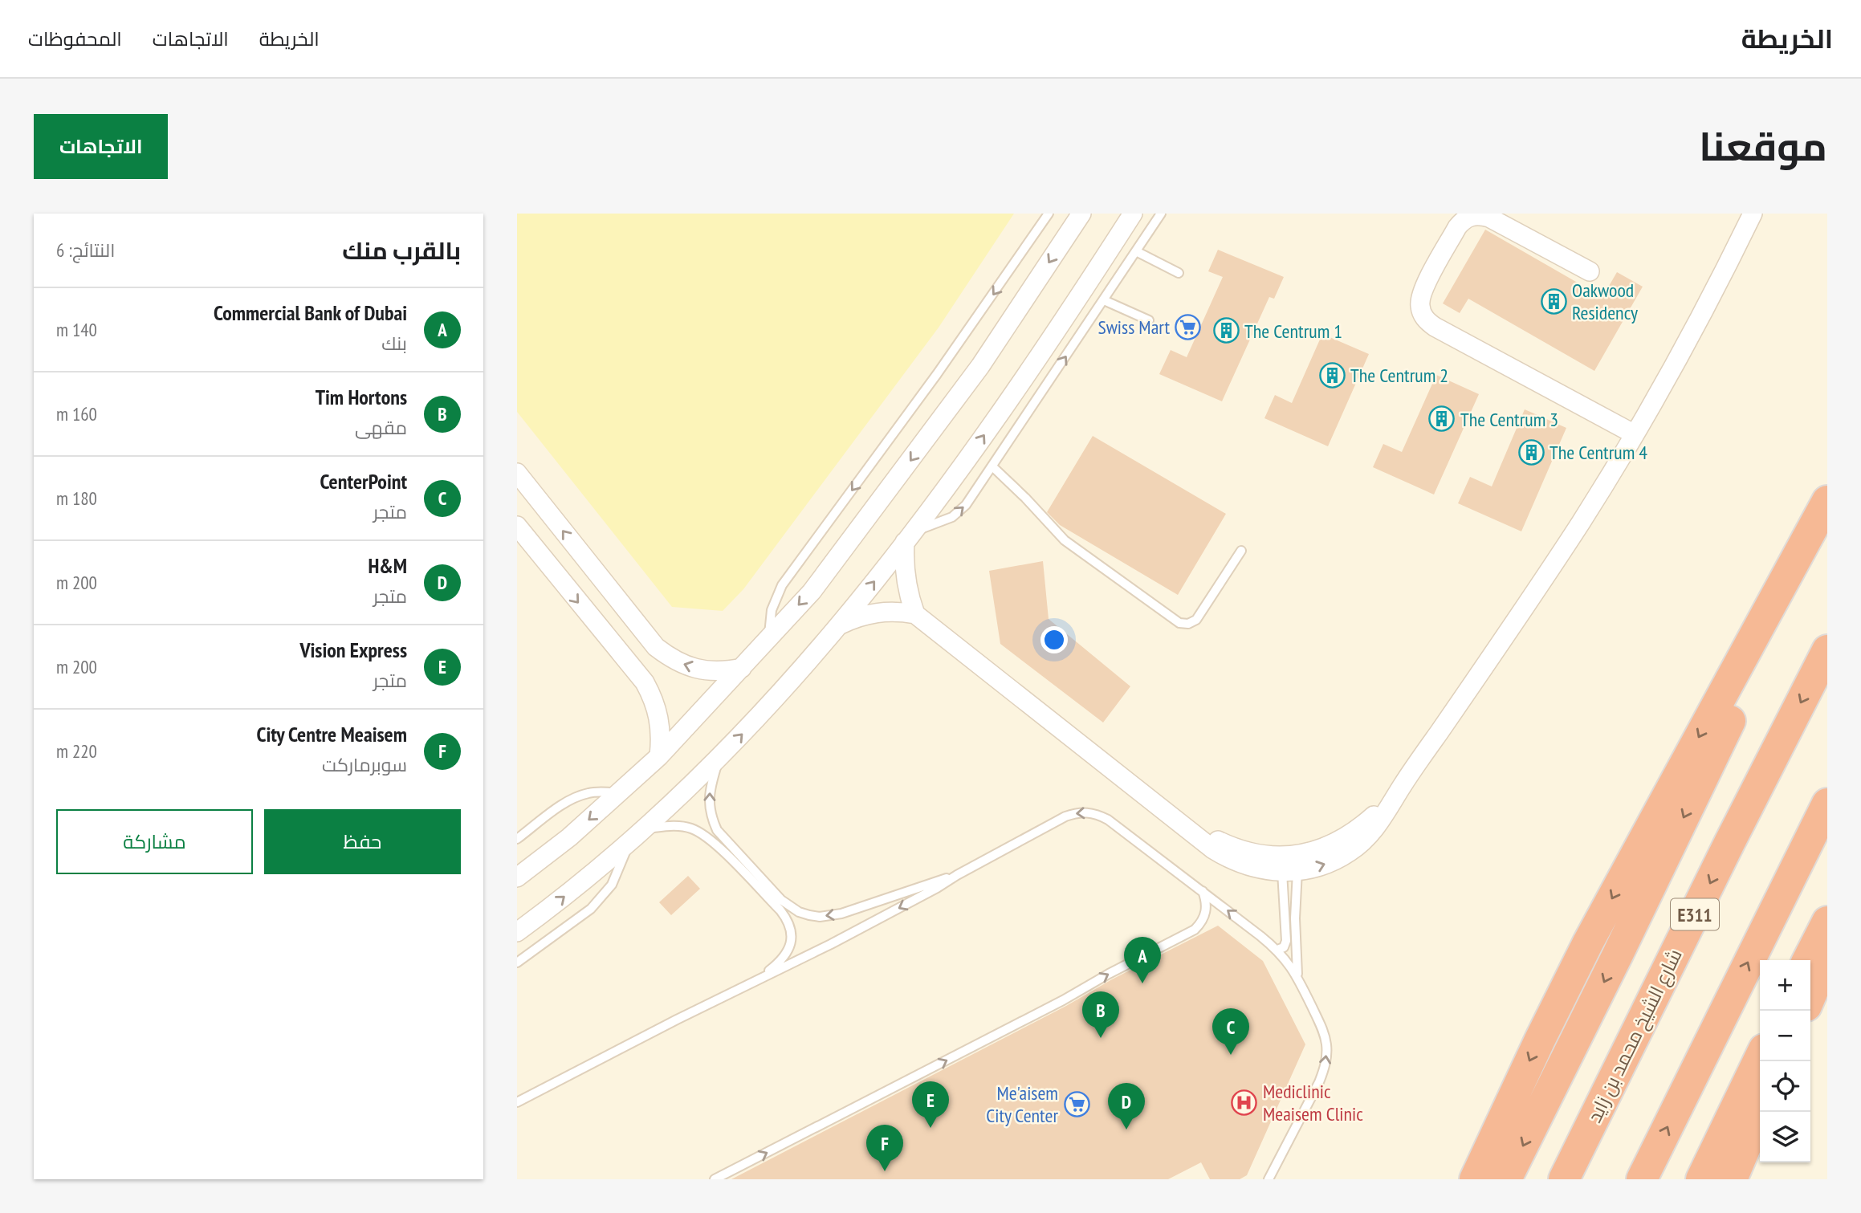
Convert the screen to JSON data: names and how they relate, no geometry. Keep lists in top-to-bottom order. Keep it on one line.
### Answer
{"streets":{"highway":["E311","شارع الشيخ محمد بن زايد"]},"places":{"building":["Oakwood Residency","The Centrum 1","The Centrum 2","The Centrum 3","The Centrum 4"],"supermarket":["Swiss Mart","Me'aisem City Center"],"hospital":["Mediclinic Meaisem Clinic"]},"page":{"header":"الخريطة","nav":["الخريطة","الاتجاهات","المحفوظات"],"title":"موقعنا","buttons":["الاتجاهات",["حفظ","مشاركة"]],"heading":["بالقرب منك","النتائج: 6"],"list":[{"mark":"A","name":"Commercial Bank of Dubai","note":"بنك","value":"140 m"},{"mark":"B","name":"Tim Hortons","note":"مقهى","value":"160 m"},{"mark":"C","name":"CenterPoint","note":"متجر","value":"180 m"},{"mark":"D","name":"H&M","note":"متجر","value":"200 m"},{"mark":"E","name":"Vision Express","note":"متجر","value":"200 m"},{"mark":"F","name":"City Centre Meaisem","note":"سوبرماركت","value":"220 m"}],"pins":["A","B","C","E","D","F"],"map_buttons":["+","−"]}}
